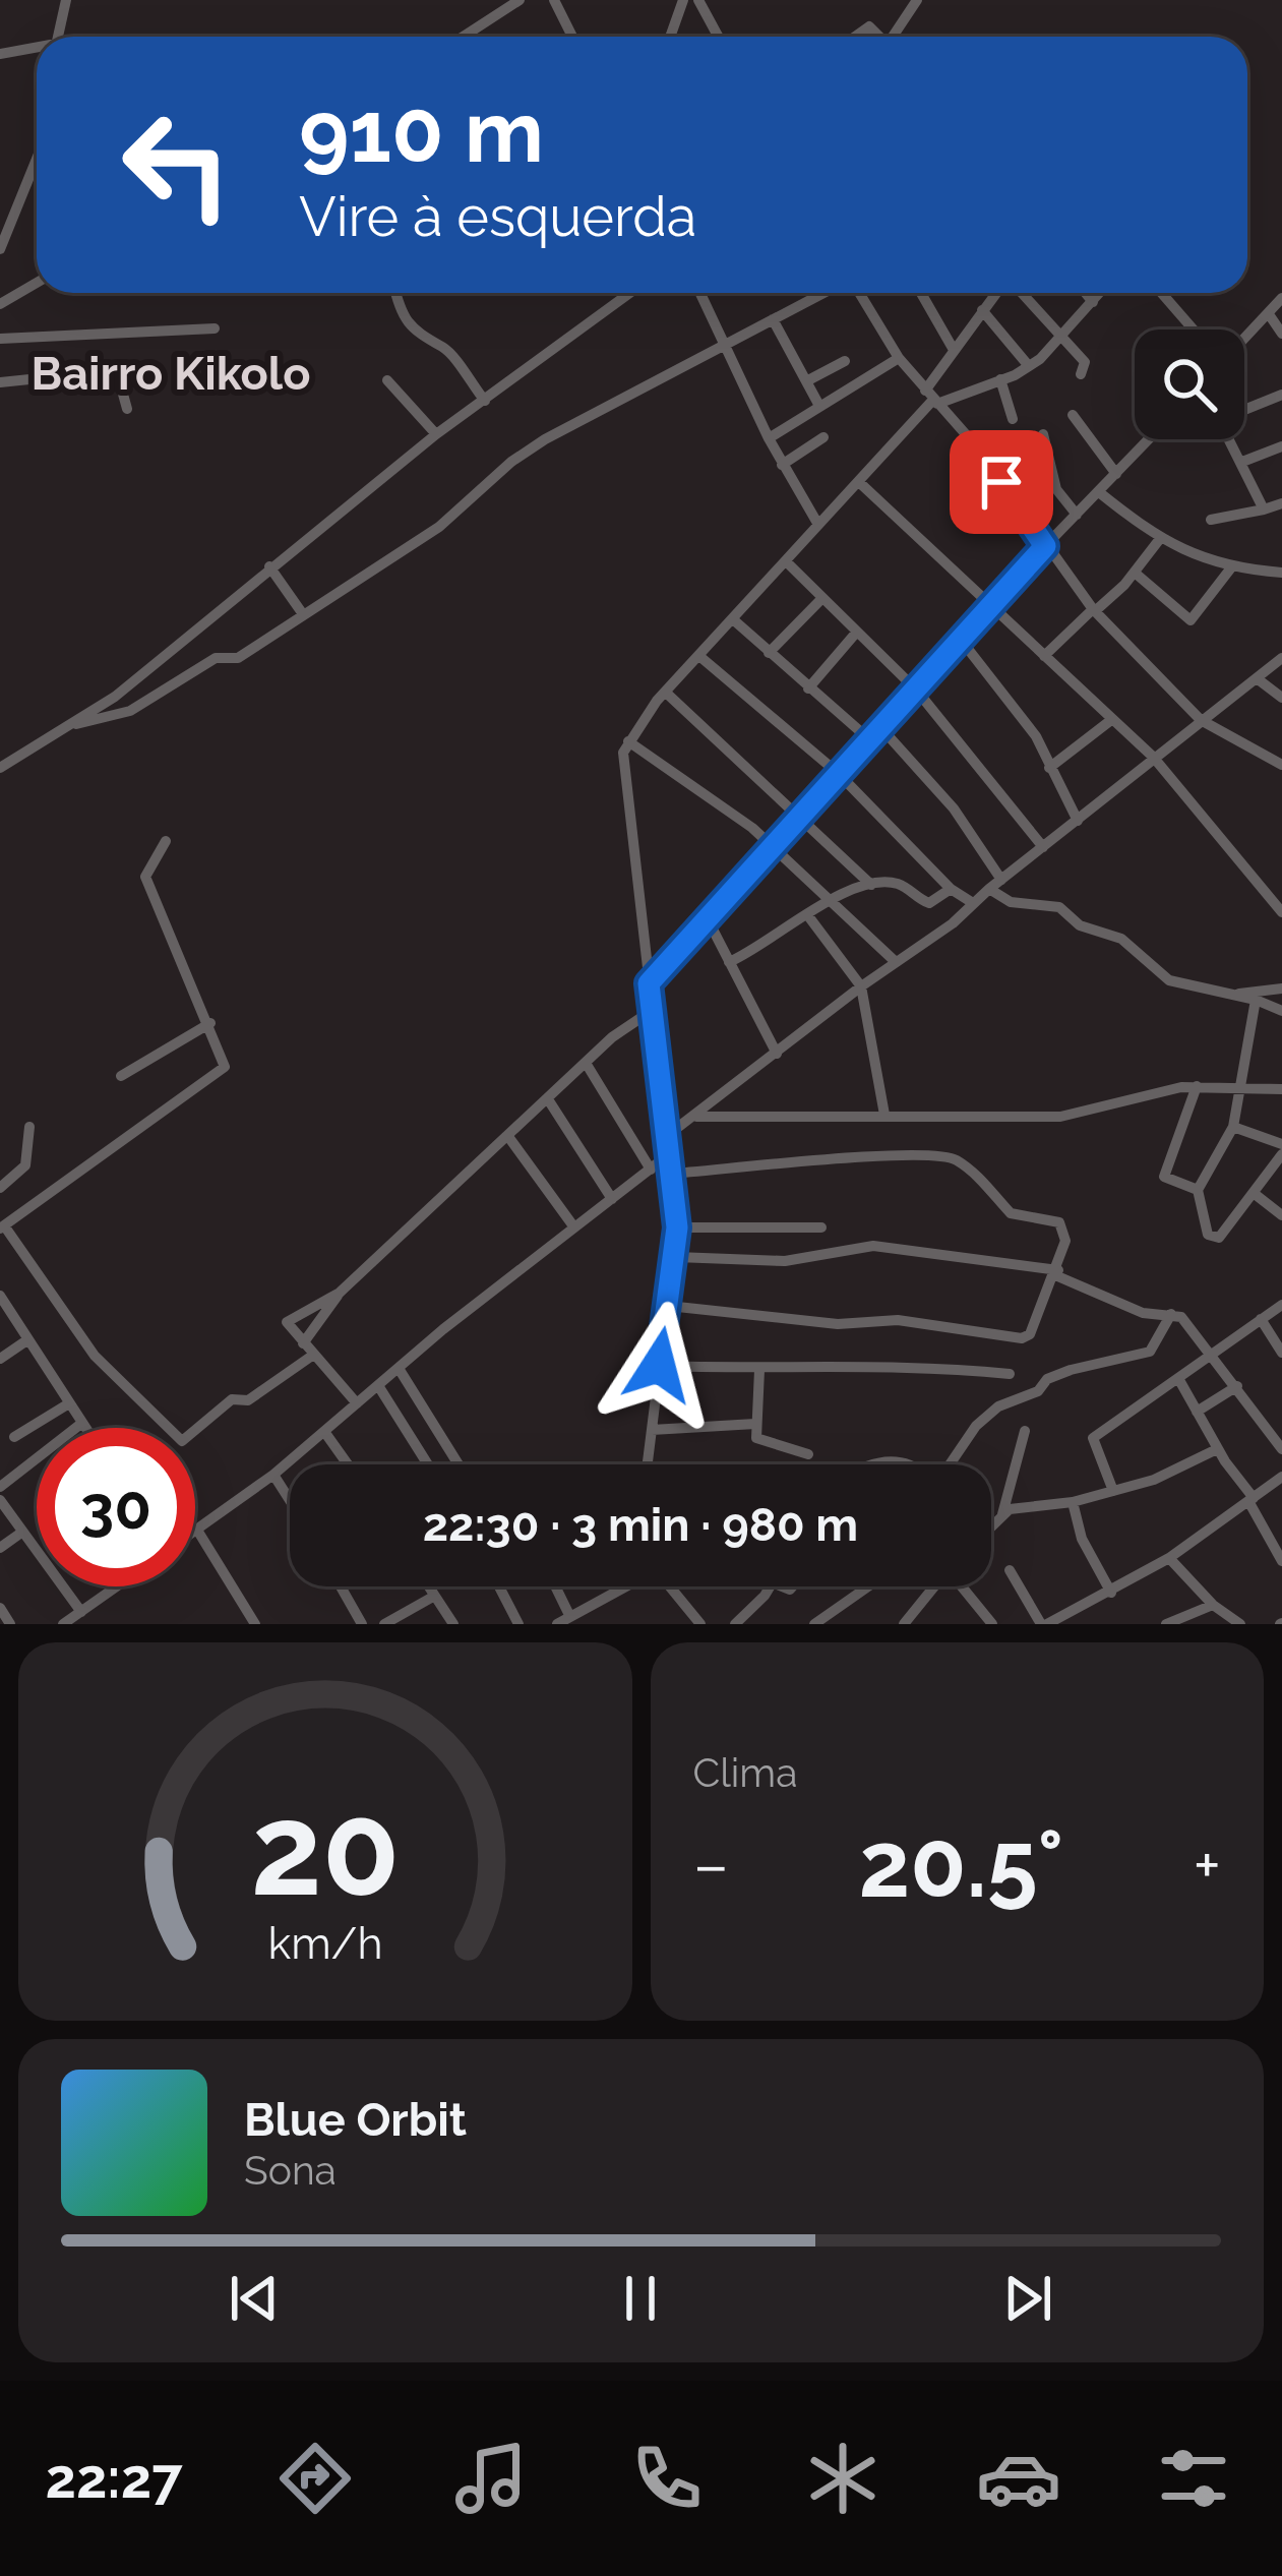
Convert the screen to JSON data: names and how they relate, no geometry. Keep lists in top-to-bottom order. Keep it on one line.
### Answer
{"districts":["Bairro Kikolo"],"page":{"turn":["910 m","Vire à esquerda"],"limit":"30","trip":"22:30 · 3 min · 980 m","tile":"Clima","heat":["−","20.5°","+"],"song":["Blue Orbit","Sona"],"tabs":"22:27","gauge":["20","km/h"]}}
